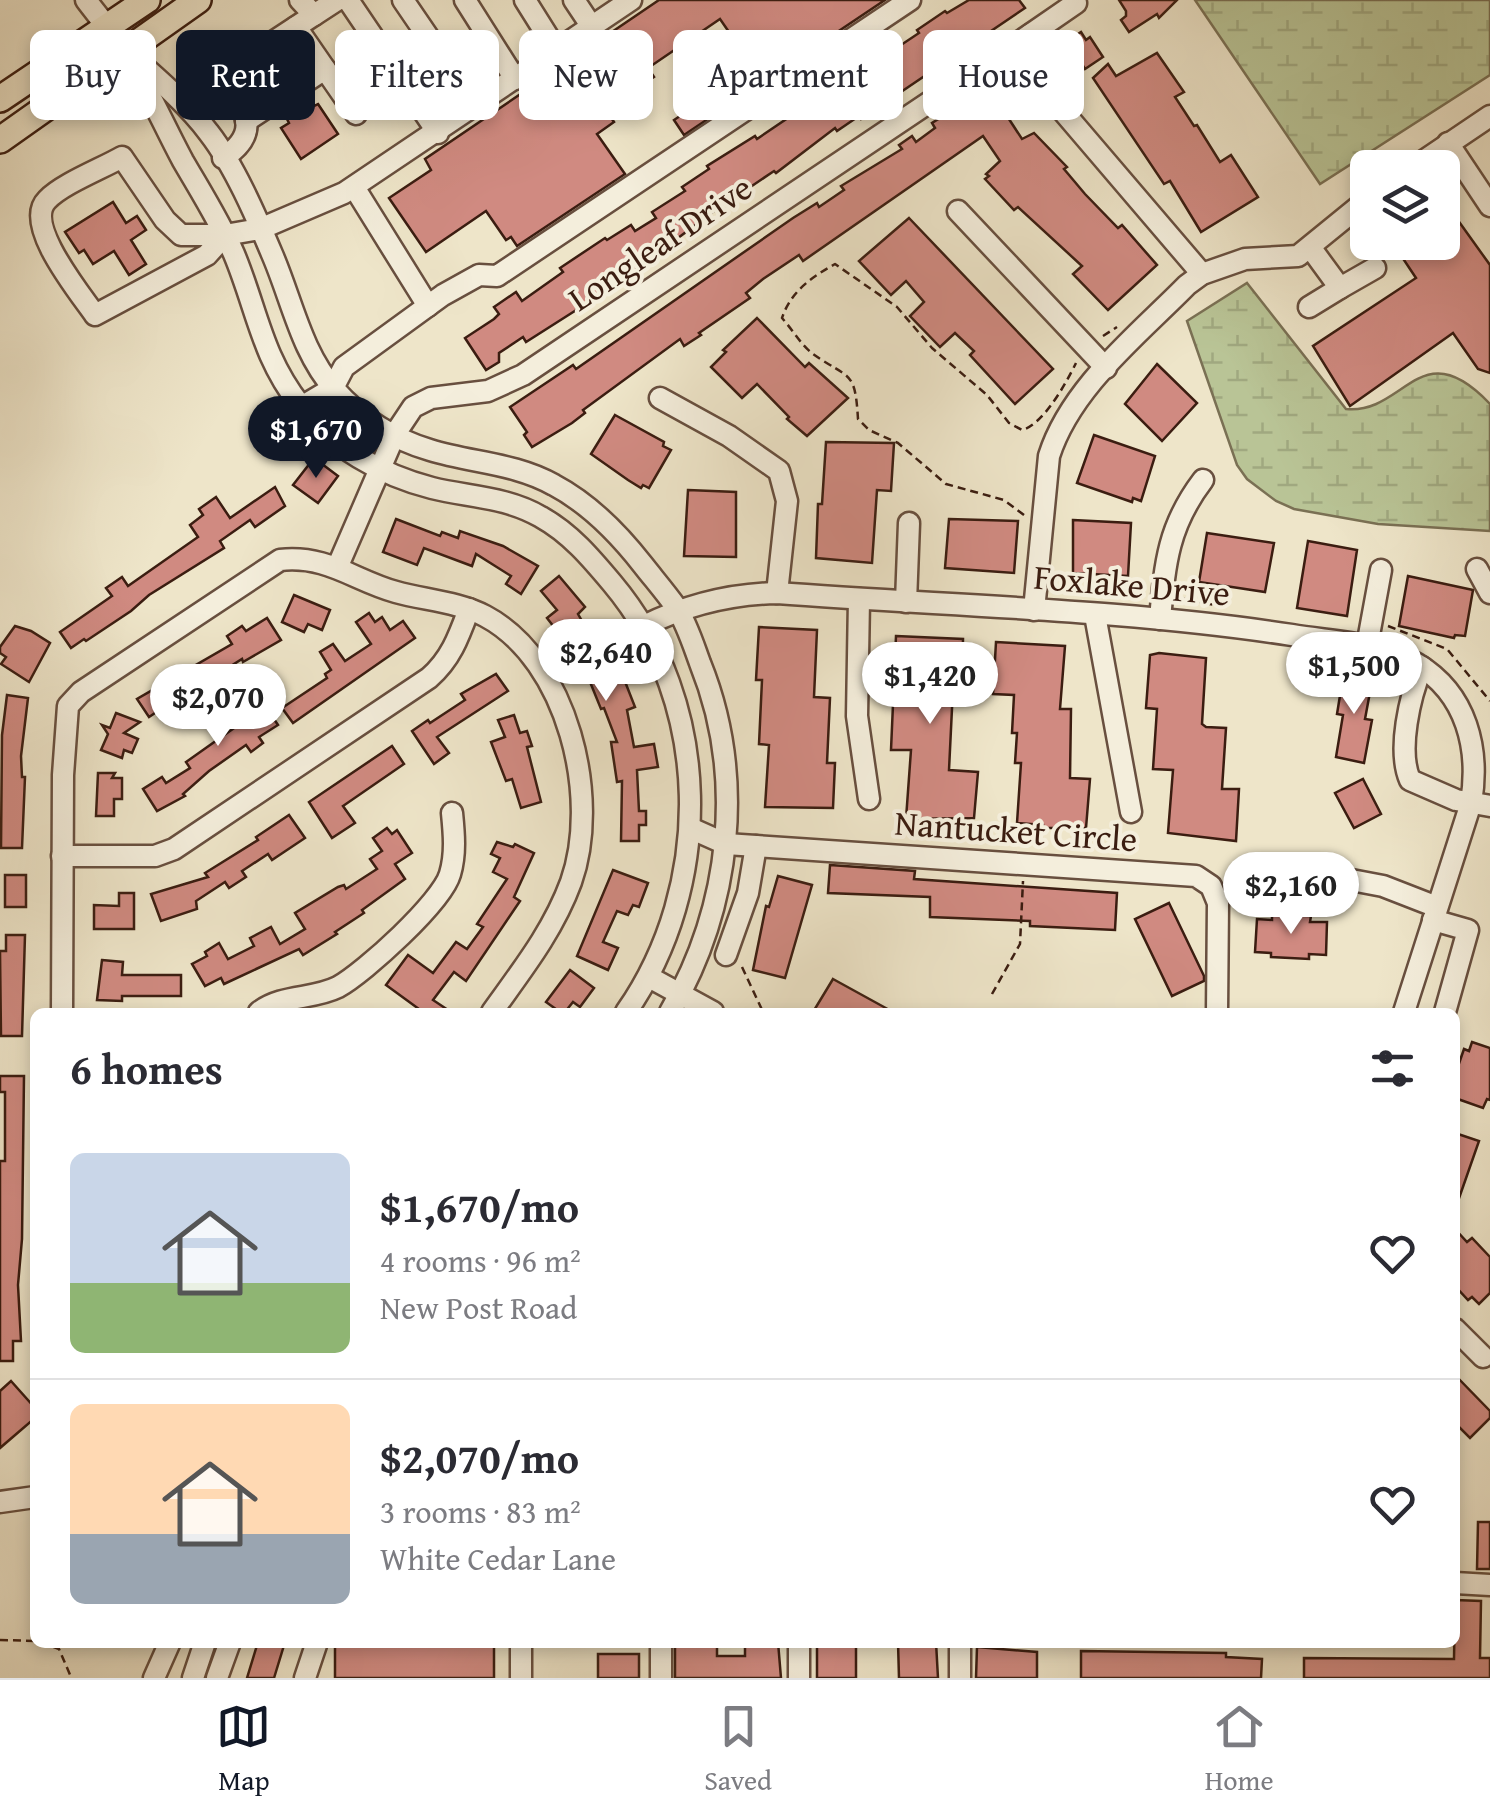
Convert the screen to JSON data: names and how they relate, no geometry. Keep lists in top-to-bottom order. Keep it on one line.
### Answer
{"streets":{"street":["Longleaf Drive","Foxlake Drive","Nantucket Circle"]},"page":{"chip":["Buy","Rent","Filters","New","Apartment","House"],"price":["$1,670","$2,640","$1,500","$1,420","$2,070","$2,160"],"heading":"6 homes","list":[{"name":"$1,670/mo","note":"4 rooms · 96 m² · New Post Road"},{"name":"$2,070/mo","note":"3 rooms · 83 m² · White Cedar Lane"}],"tabs":["Map","Saved","Home"]}}
